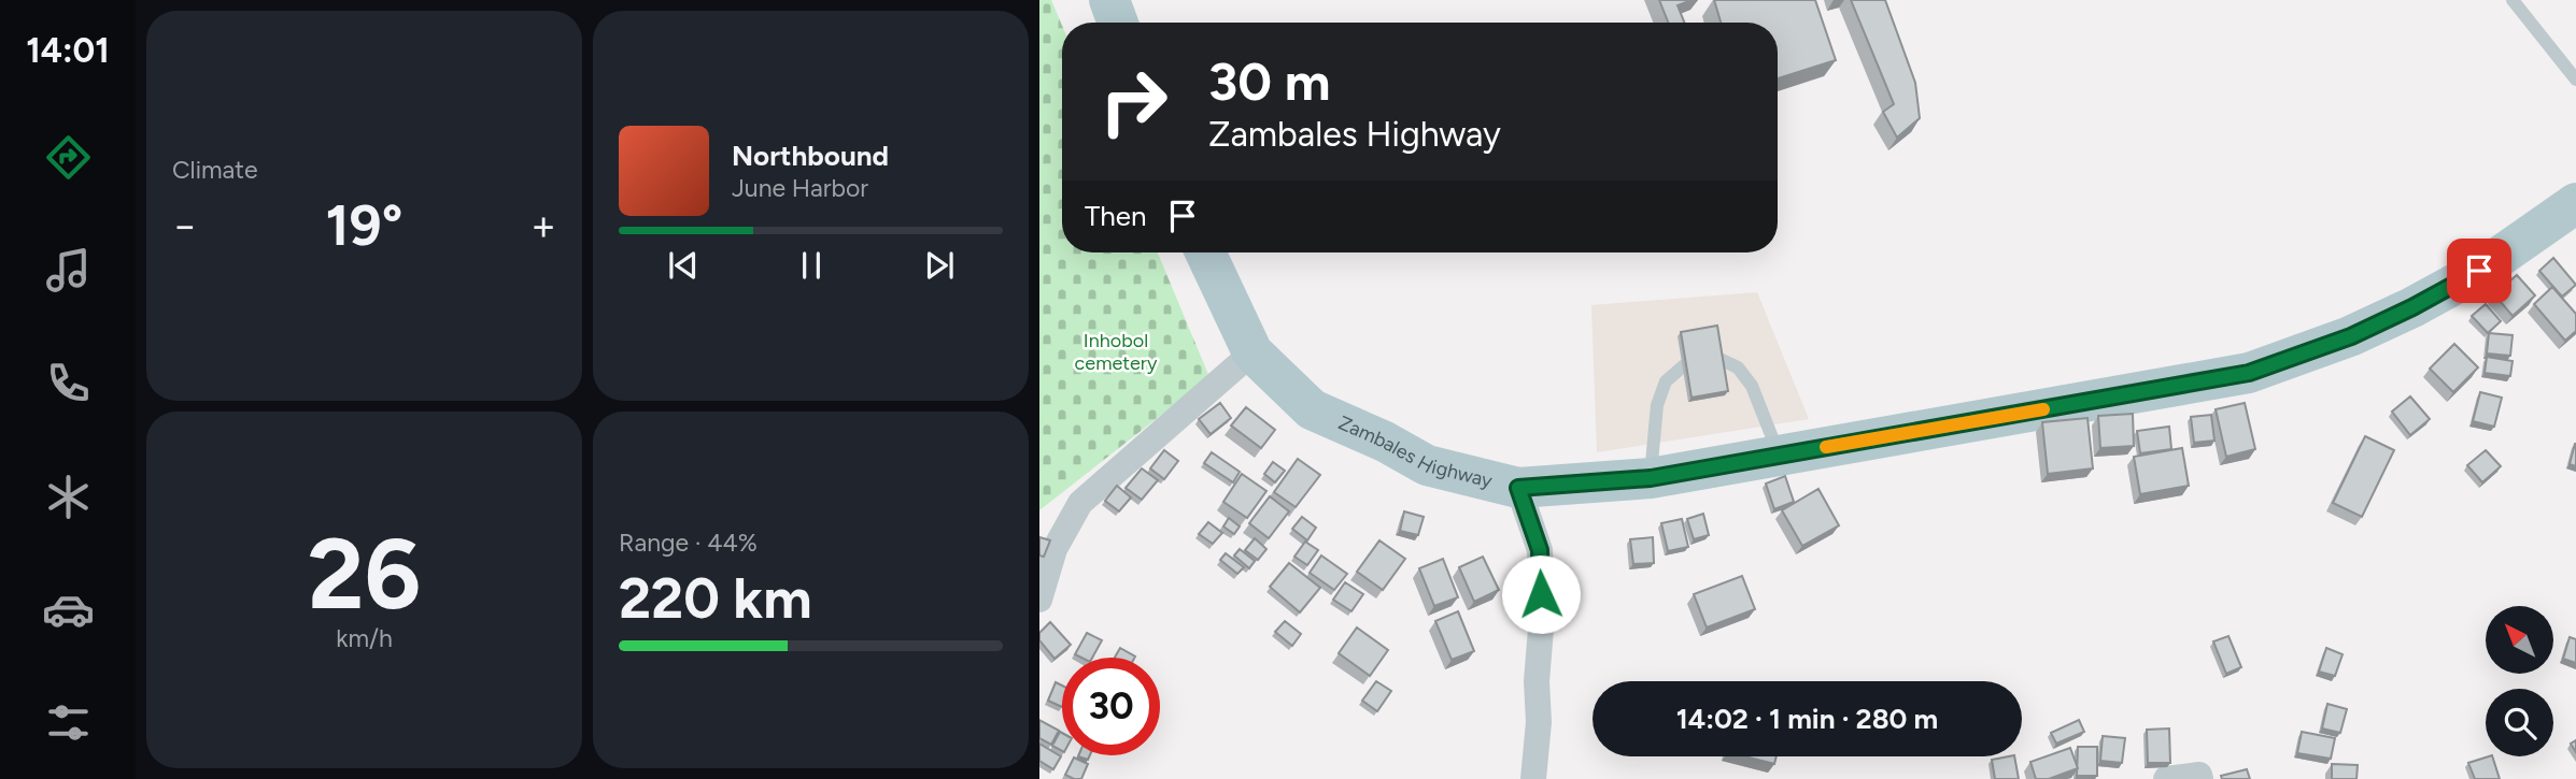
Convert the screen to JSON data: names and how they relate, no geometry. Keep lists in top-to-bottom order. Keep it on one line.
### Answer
{"streets":{"main road":["Zambales Highway"]},"parks":["Inhobol cemetery"],"north":"top left","page":{"tabs":"14:01","tile":["Climate",["26","km/h"],["Range · 44%","220 km"]],"turn":["30 m","Zambales Highway"],"song":["Northbound","June Harbor"],"then":"Then","heat":["−","19°","+"],"limit":"30","trip":"14:02 · 1 min · 280 m"}}
